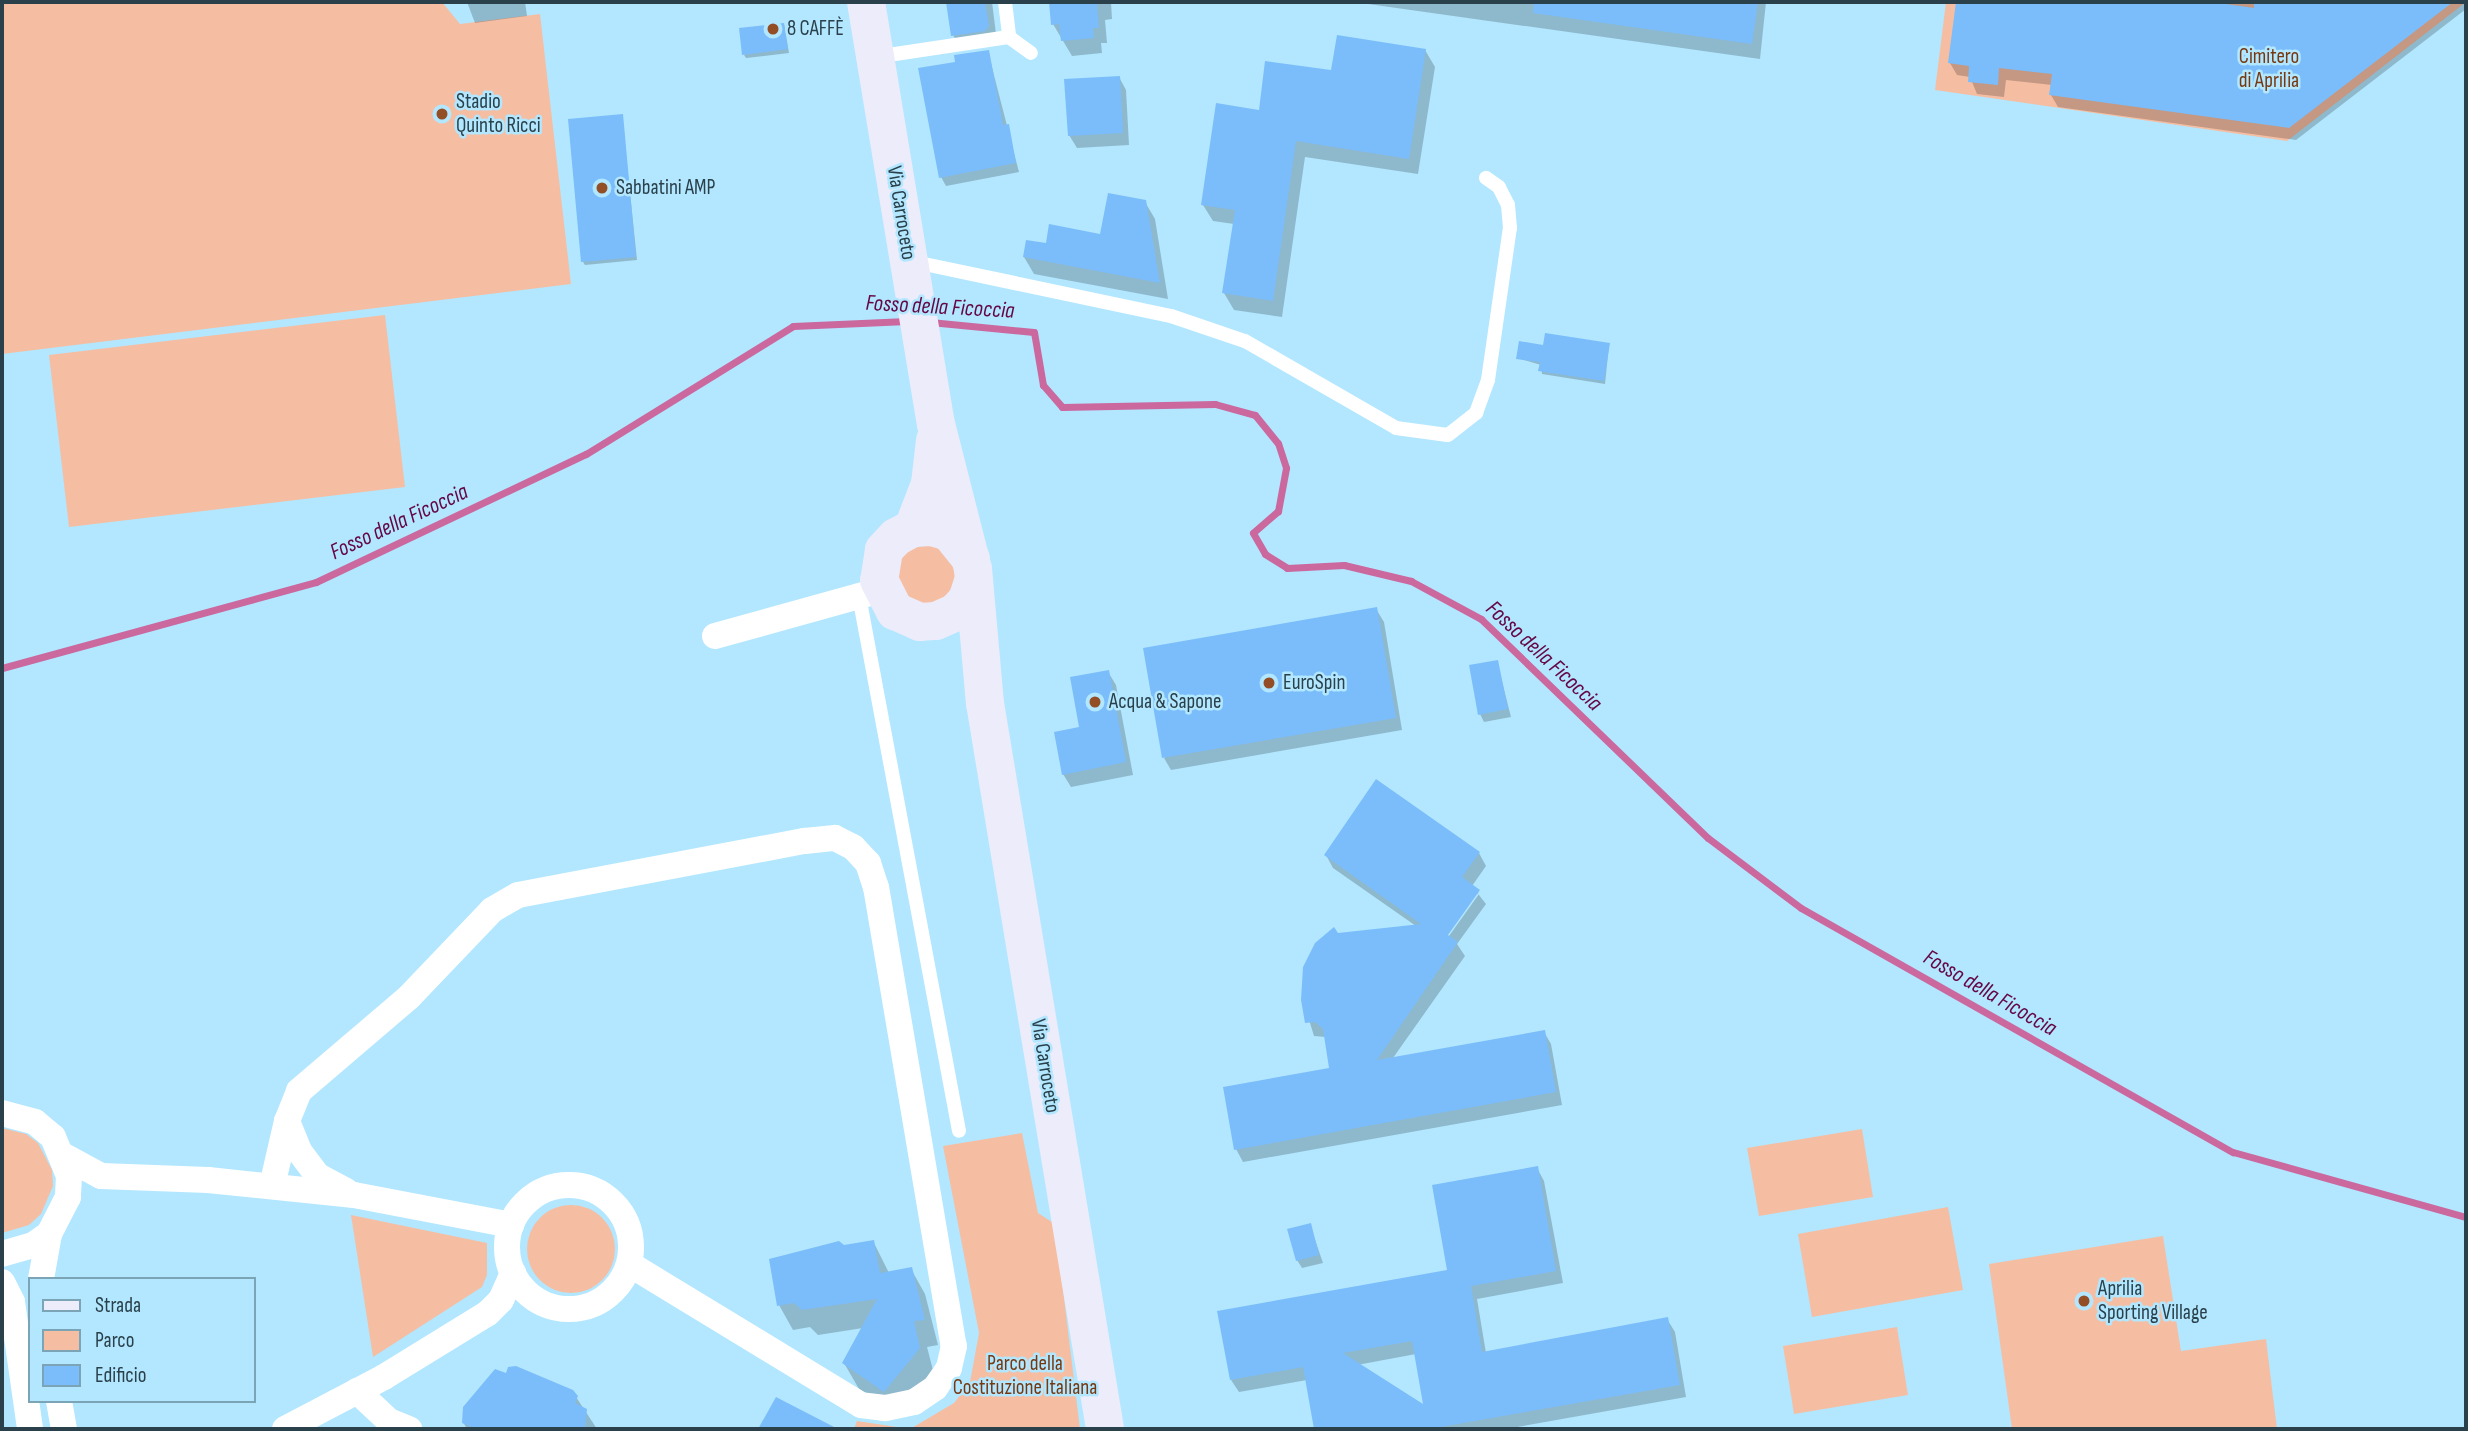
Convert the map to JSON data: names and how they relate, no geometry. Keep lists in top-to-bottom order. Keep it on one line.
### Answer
{"streets":{"street":["Via Carroceto"]},"water":["Fosso della Ficoccia"],"parks":["Cimitero di Aprilia","Parco della Costituzione Italiana"],"places":["8 CAFFÈ","Stadio Quinto Ricci","Sabbatini AMP","EuroSpin","Acqua & Sapone","Aprilia Sporting Village"],"legend":["Strada","Parco","Edificio"]}
